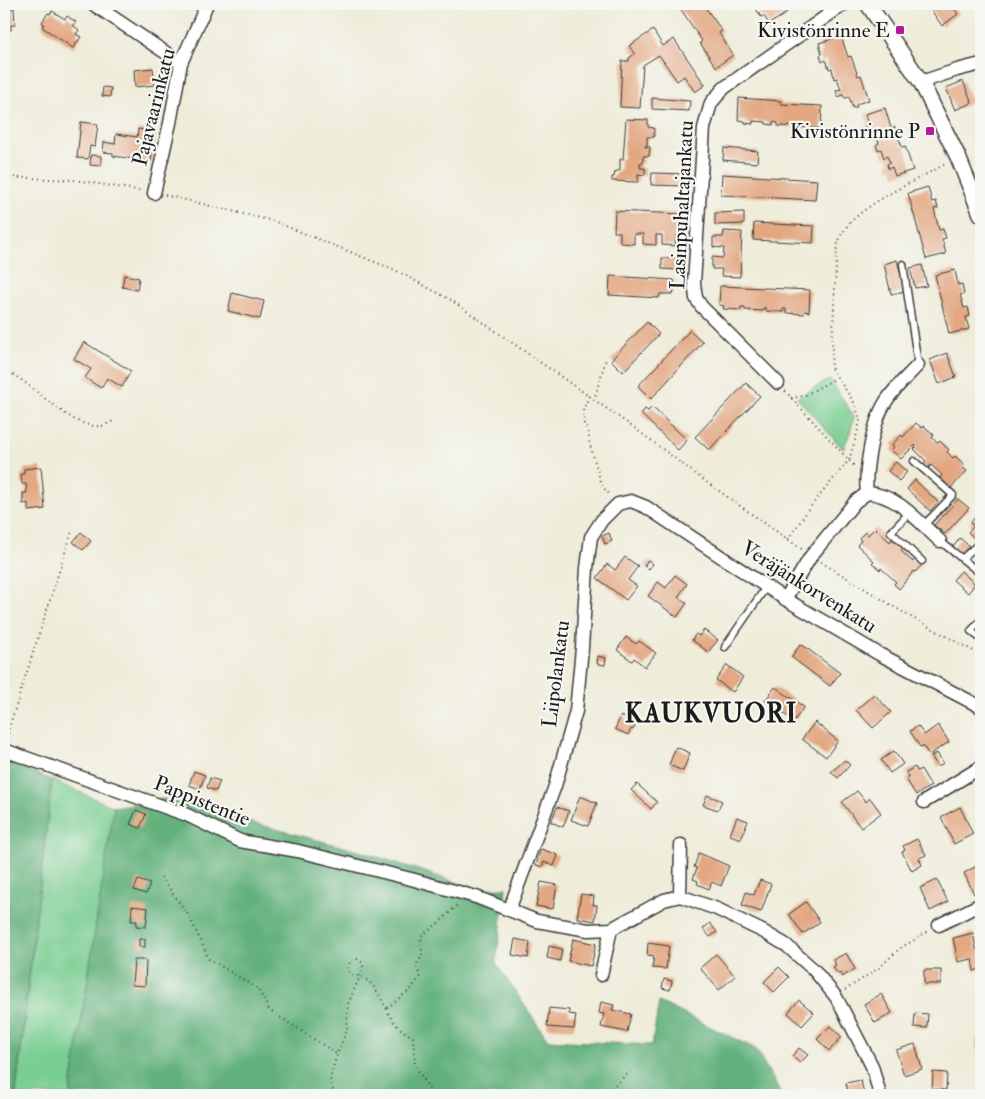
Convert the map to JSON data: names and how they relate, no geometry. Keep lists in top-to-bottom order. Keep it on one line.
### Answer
{"streets":{"street":["Pajavaarinkatu","Lasinpuhaltajankatu","Veräjänkorvenkatu","Liipolankatu","Pappistentie"]},"crossings":[["Veräjänkorvenkatu","Liipolankatu"],["Liipolankatu","Pappistentie"]],"districts":["KAUKVUORI"],"places":{"transit":["Kivistönrinne E","Kivistönrinne P"]}}
